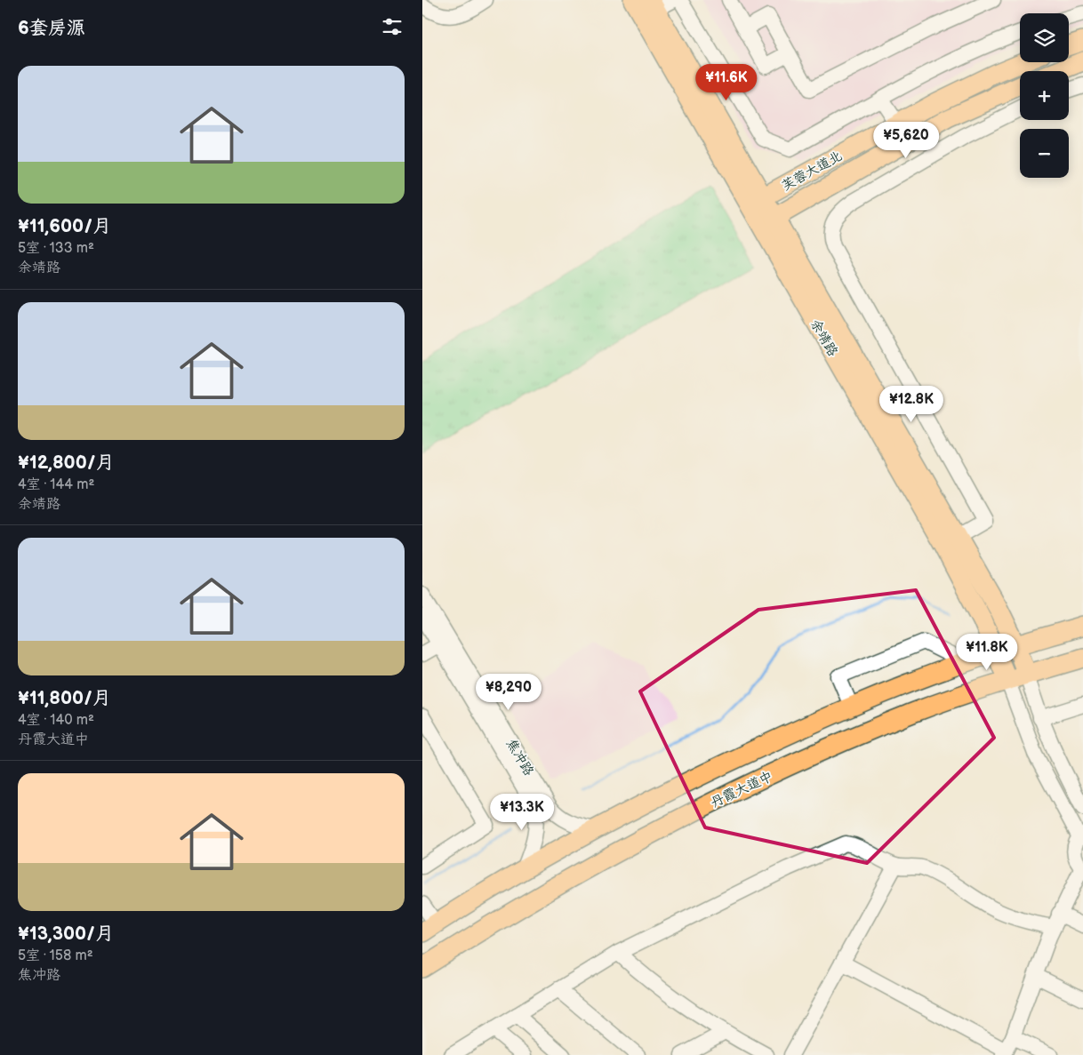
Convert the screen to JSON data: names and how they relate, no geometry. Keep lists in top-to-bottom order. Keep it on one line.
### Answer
{"streets":{"main road":["芙蓉大道北","余靖路","丹霞大道中"],"street":["焦冲路"]},"crossings":[["芙蓉大道北","余靖路"],["余靖路","丹霞大道中"]],"page":{"heading":"6套房源","map_buttons":["+","−"],"list":[{"name":"¥11,600/月","note":"5室 · 133 m² · 余靖路"},{"name":"¥12,800/月","note":"4室 · 144 m² · 余靖路"},{"name":"¥11,800/月","note":"4室 · 140 m² · 丹霞大道中"},{"name":"¥13,300/月","note":"5室 · 158 m² · 焦冲路"}],"price":["¥11.6K","¥5,620","¥12.8K","¥11.8K","¥8,290","¥13.3K"]}}
